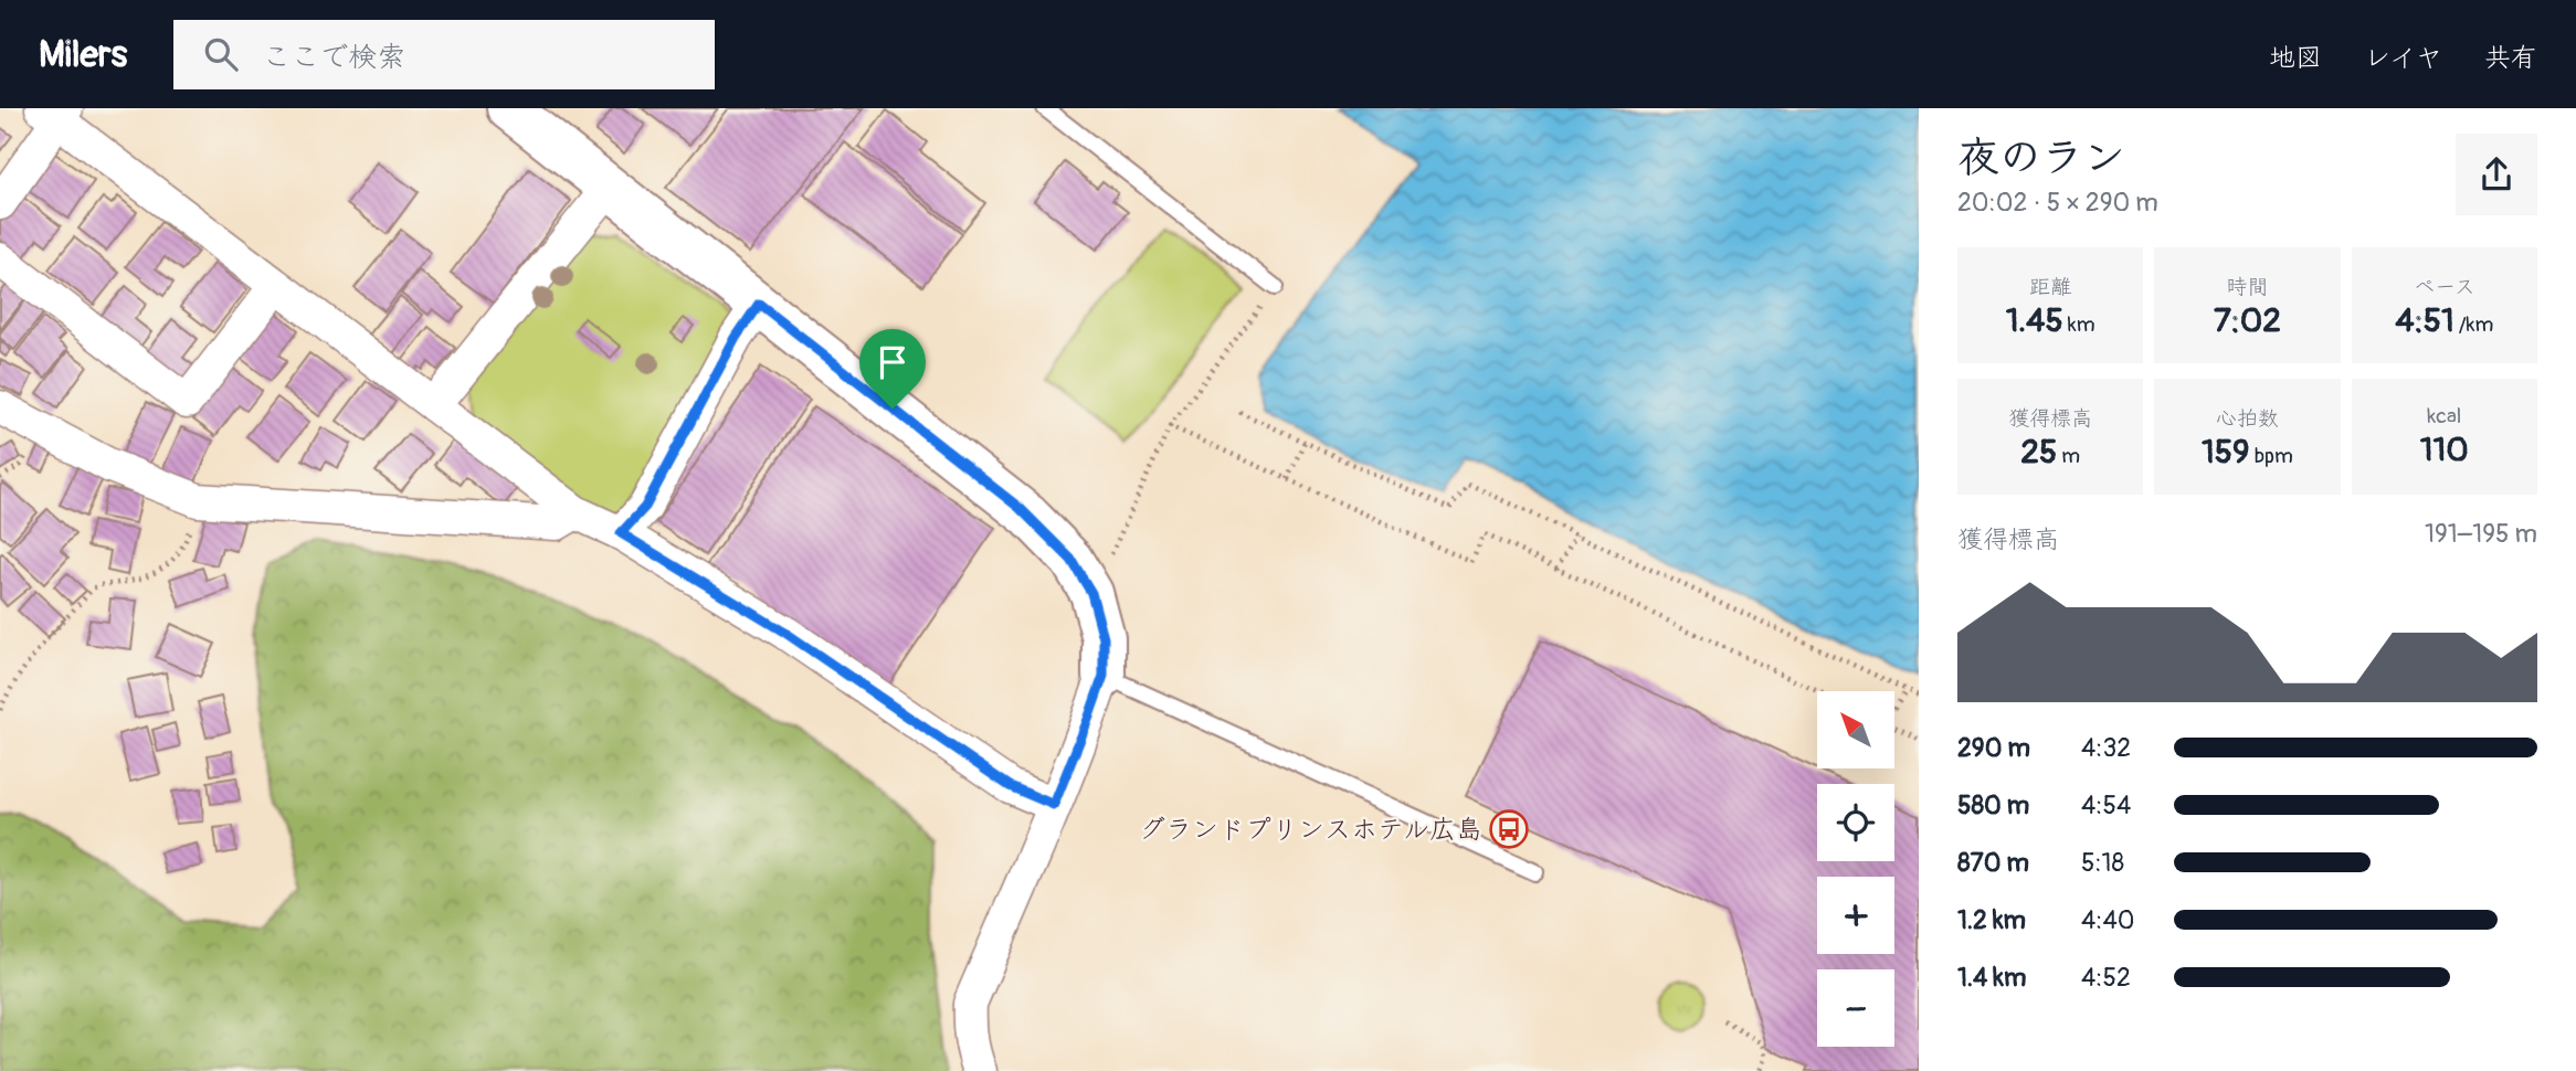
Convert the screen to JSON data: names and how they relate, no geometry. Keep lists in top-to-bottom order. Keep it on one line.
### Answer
{"places":{"bus stop":["グランドプリンスホテル広島"]},"north":"top left","page":{"header":"Milers","search":"ここで検索","nav":["地図","レイヤ","共有"],"heading":["夜のラン","20:02 · 5 × 290 m"],"stats":[["距離","1.45 km"],["時間","7:02"],["ペース","4:51 /km"],["獲得標高","25 m"],["心拍数","159 bpm"],["kcal","110"]],"chart":["獲得標高","191–195 m"],"map_buttons":["+","−"],"list":[{"name":"290 m","note":"4:32"},{"name":"580 m","note":"4:54"},{"name":"870 m","note":"5:18"},{"name":"1.2 km","note":"4:40"},{"name":"1.4 km","note":"4:52"}]}}
